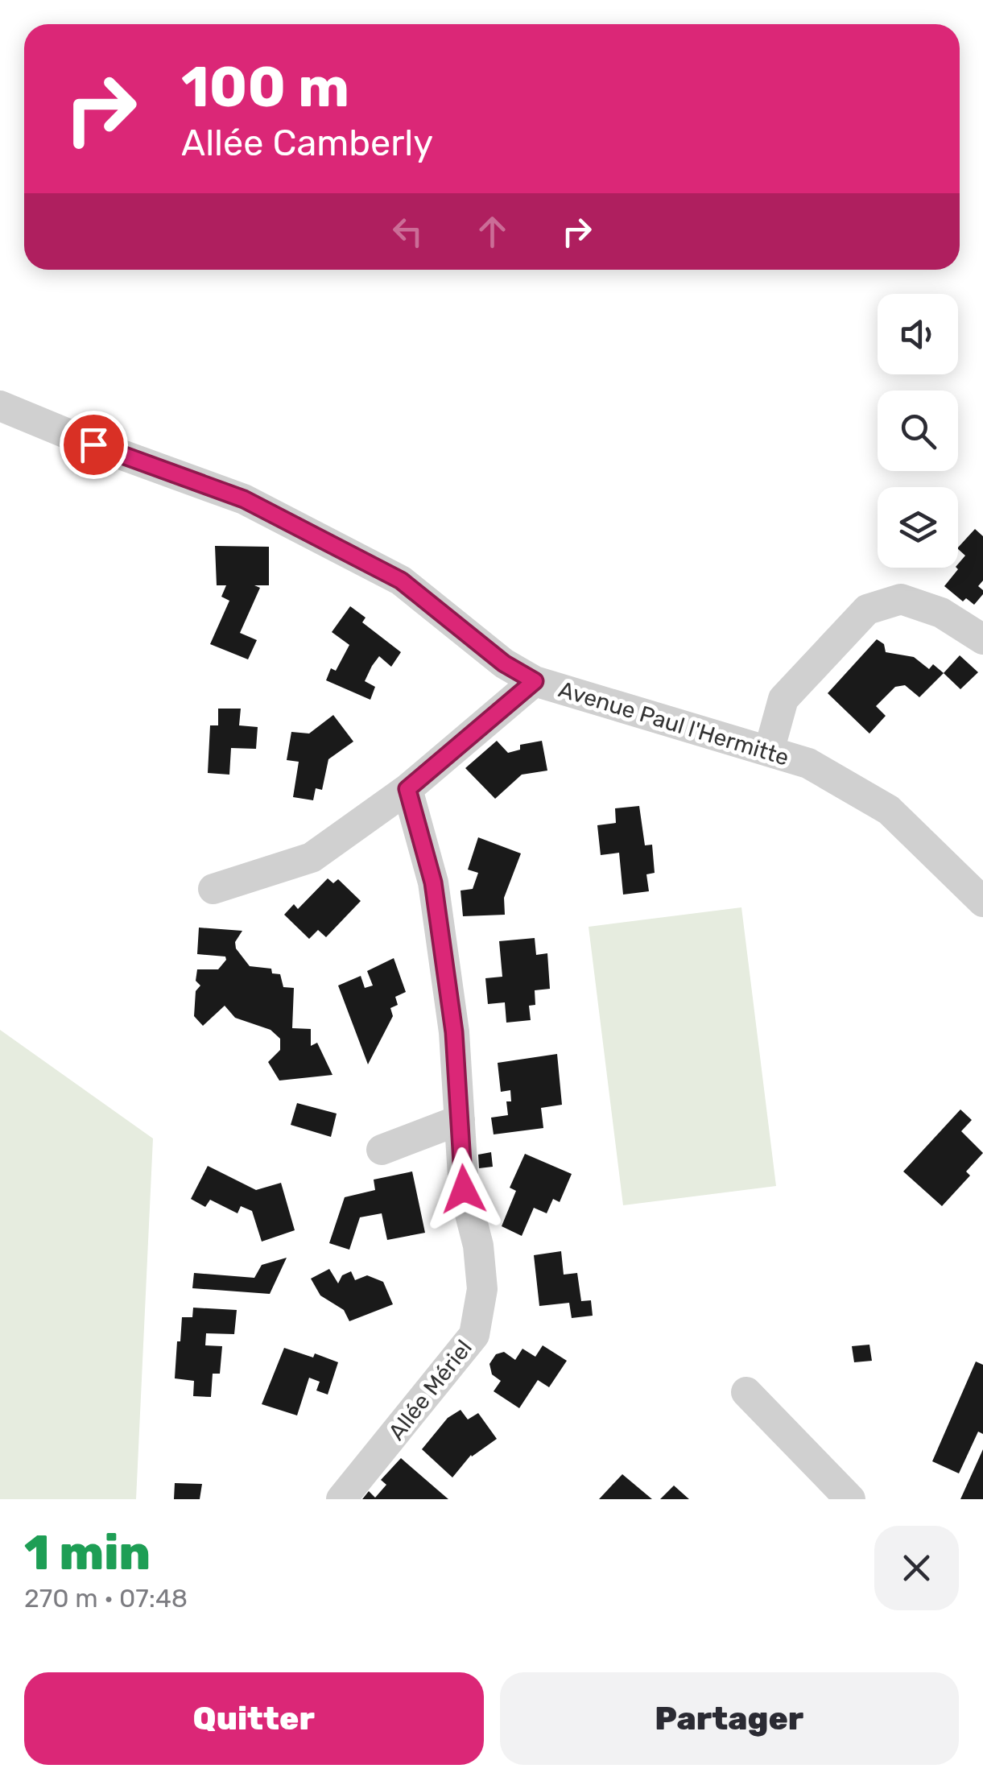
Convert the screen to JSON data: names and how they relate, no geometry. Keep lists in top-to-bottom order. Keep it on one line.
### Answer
{"streets":{"street":["Avenue Paul l'Hermitte","Allée Mériel"]},"page":{"turn":["100 m","Allée Camberly"],"heading":["1 min","270 m · 07:48"],"buttons":["Quitter","Partager"]}}
